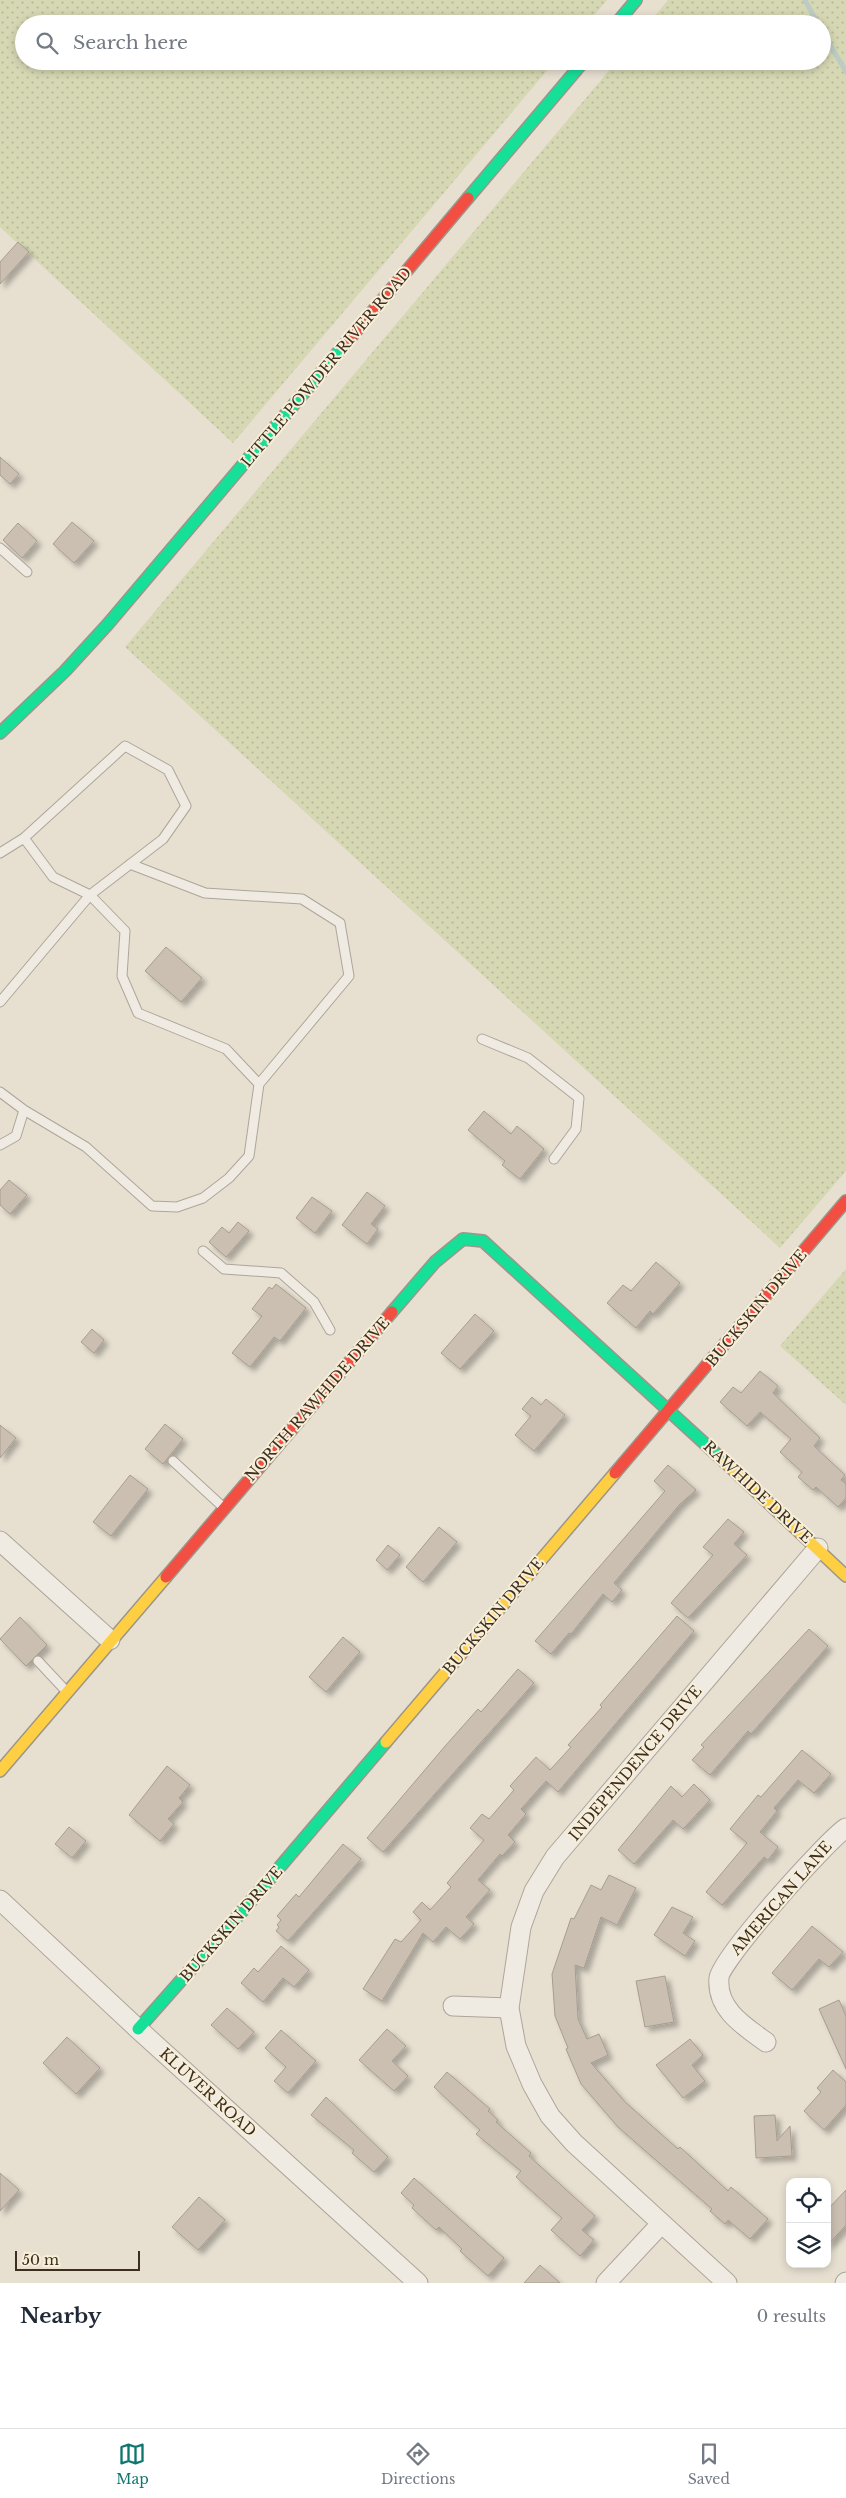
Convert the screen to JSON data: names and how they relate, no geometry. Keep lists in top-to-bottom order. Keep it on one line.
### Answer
{"streets":{"street":["LITTLE POWDER RIVER ROAD","BUCKSKIN DRIVE","NORTH RAWHIDE DRIVE","RAWHIDE DRIVE","INDEPENDENCE DRIVE","AMERICAN LANE","KLUVER ROAD"]},"crossings":[["BUCKSKIN DRIVE","NORTH RAWHIDE DRIVE"],["BUCKSKIN DRIVE","RAWHIDE DRIVE"],["BUCKSKIN DRIVE","KLUVER ROAD"],["NORTH RAWHIDE DRIVE","RAWHIDE DRIVE"],["RAWHIDE DRIVE","INDEPENDENCE DRIVE"]],"scale_bar":"50 m","page":{"search":"Search here","scale":"50 m","heading":["Nearby","0 results"],"nav":["Map","Directions","Saved"]}}
